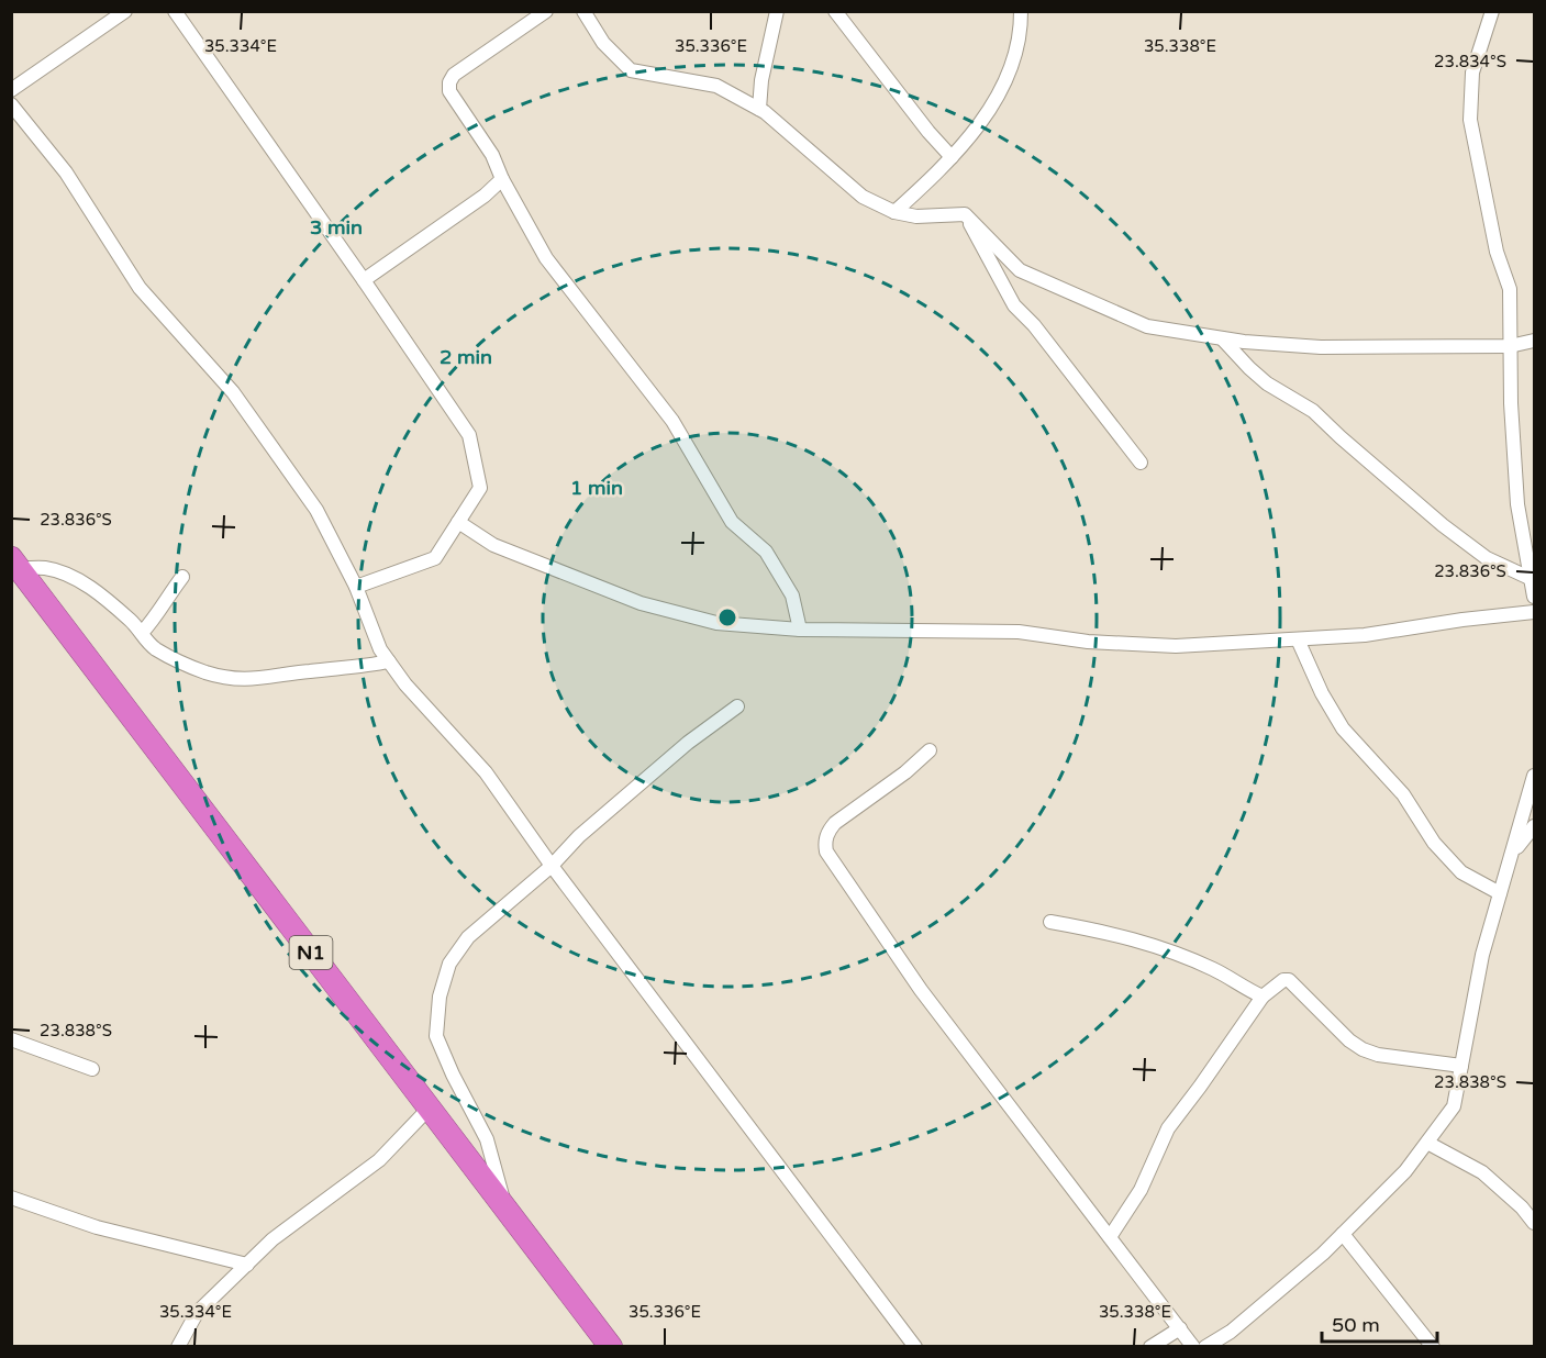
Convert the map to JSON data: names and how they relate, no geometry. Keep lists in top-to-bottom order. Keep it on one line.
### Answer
{"streets":{"highway":["N1"]},"scale_bar":"50 m","coordinates":["35.334°E","35.336°E","35.338°E","23.834°S","23.836°S","23.838°S"],"rings":["3 min","2 min","1 min"]}
